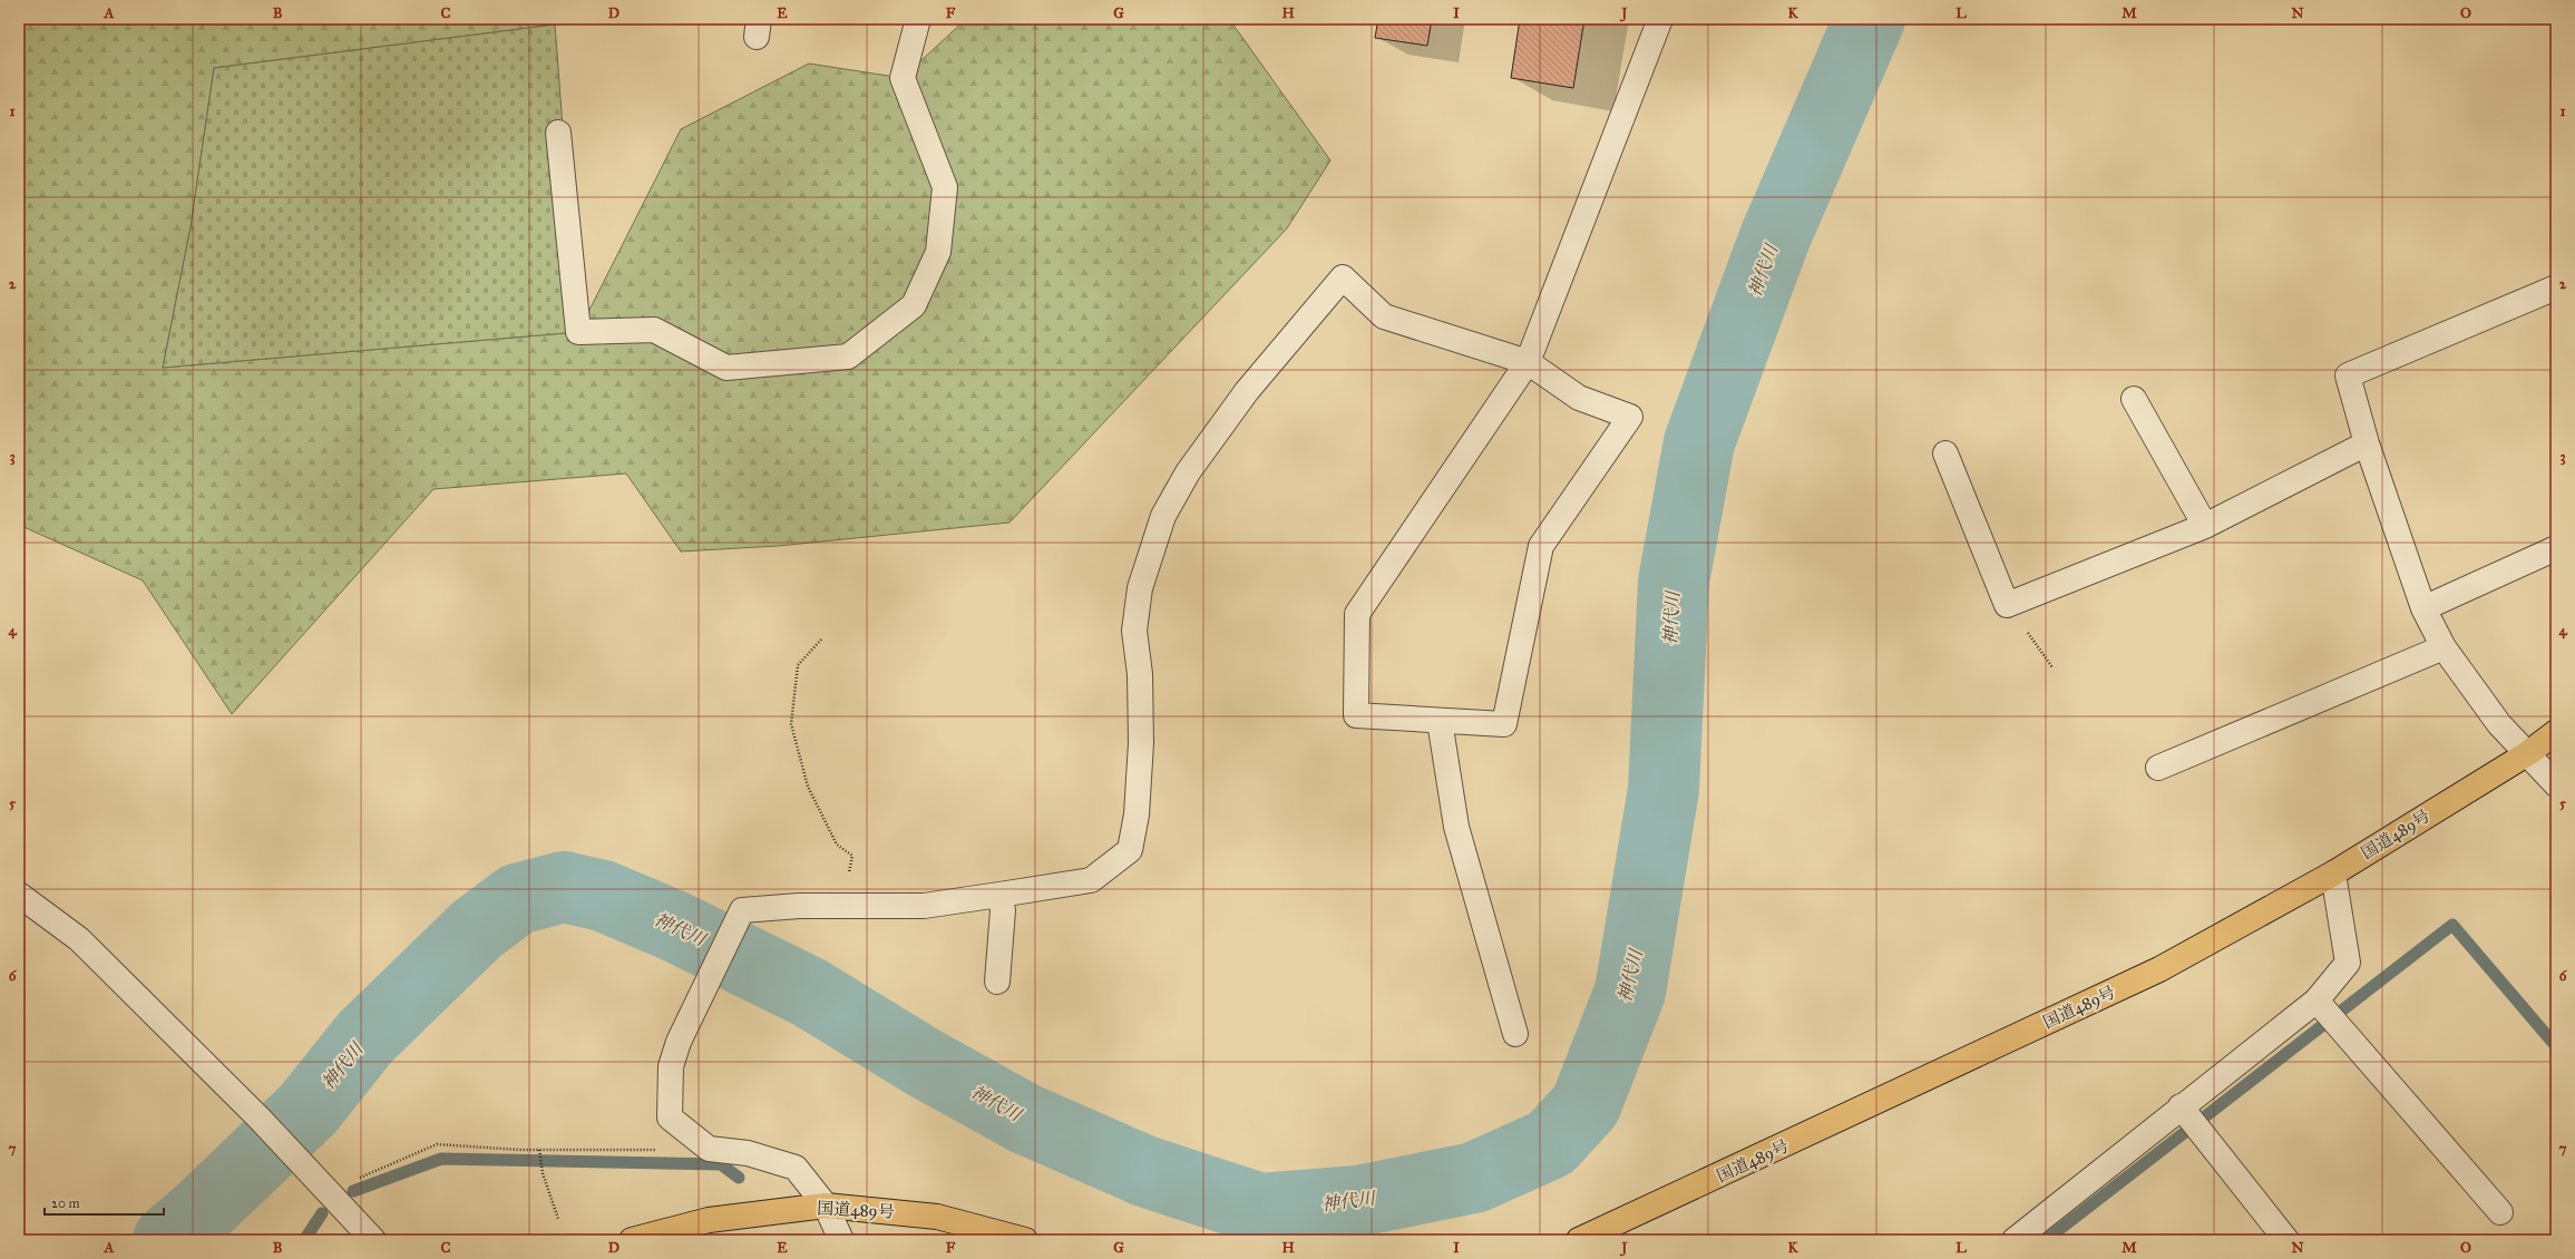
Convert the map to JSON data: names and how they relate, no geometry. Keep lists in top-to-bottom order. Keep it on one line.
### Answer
{"streets":{"highway":["国道489号"]},"water":["神代川"],"scale_bar":"20 m","grid":{"columns":["A","B","C","D","E","F","G","H","I","J","K","L","M","N","O"],"rows":["1","2","3","4","5","6","7"]}}
